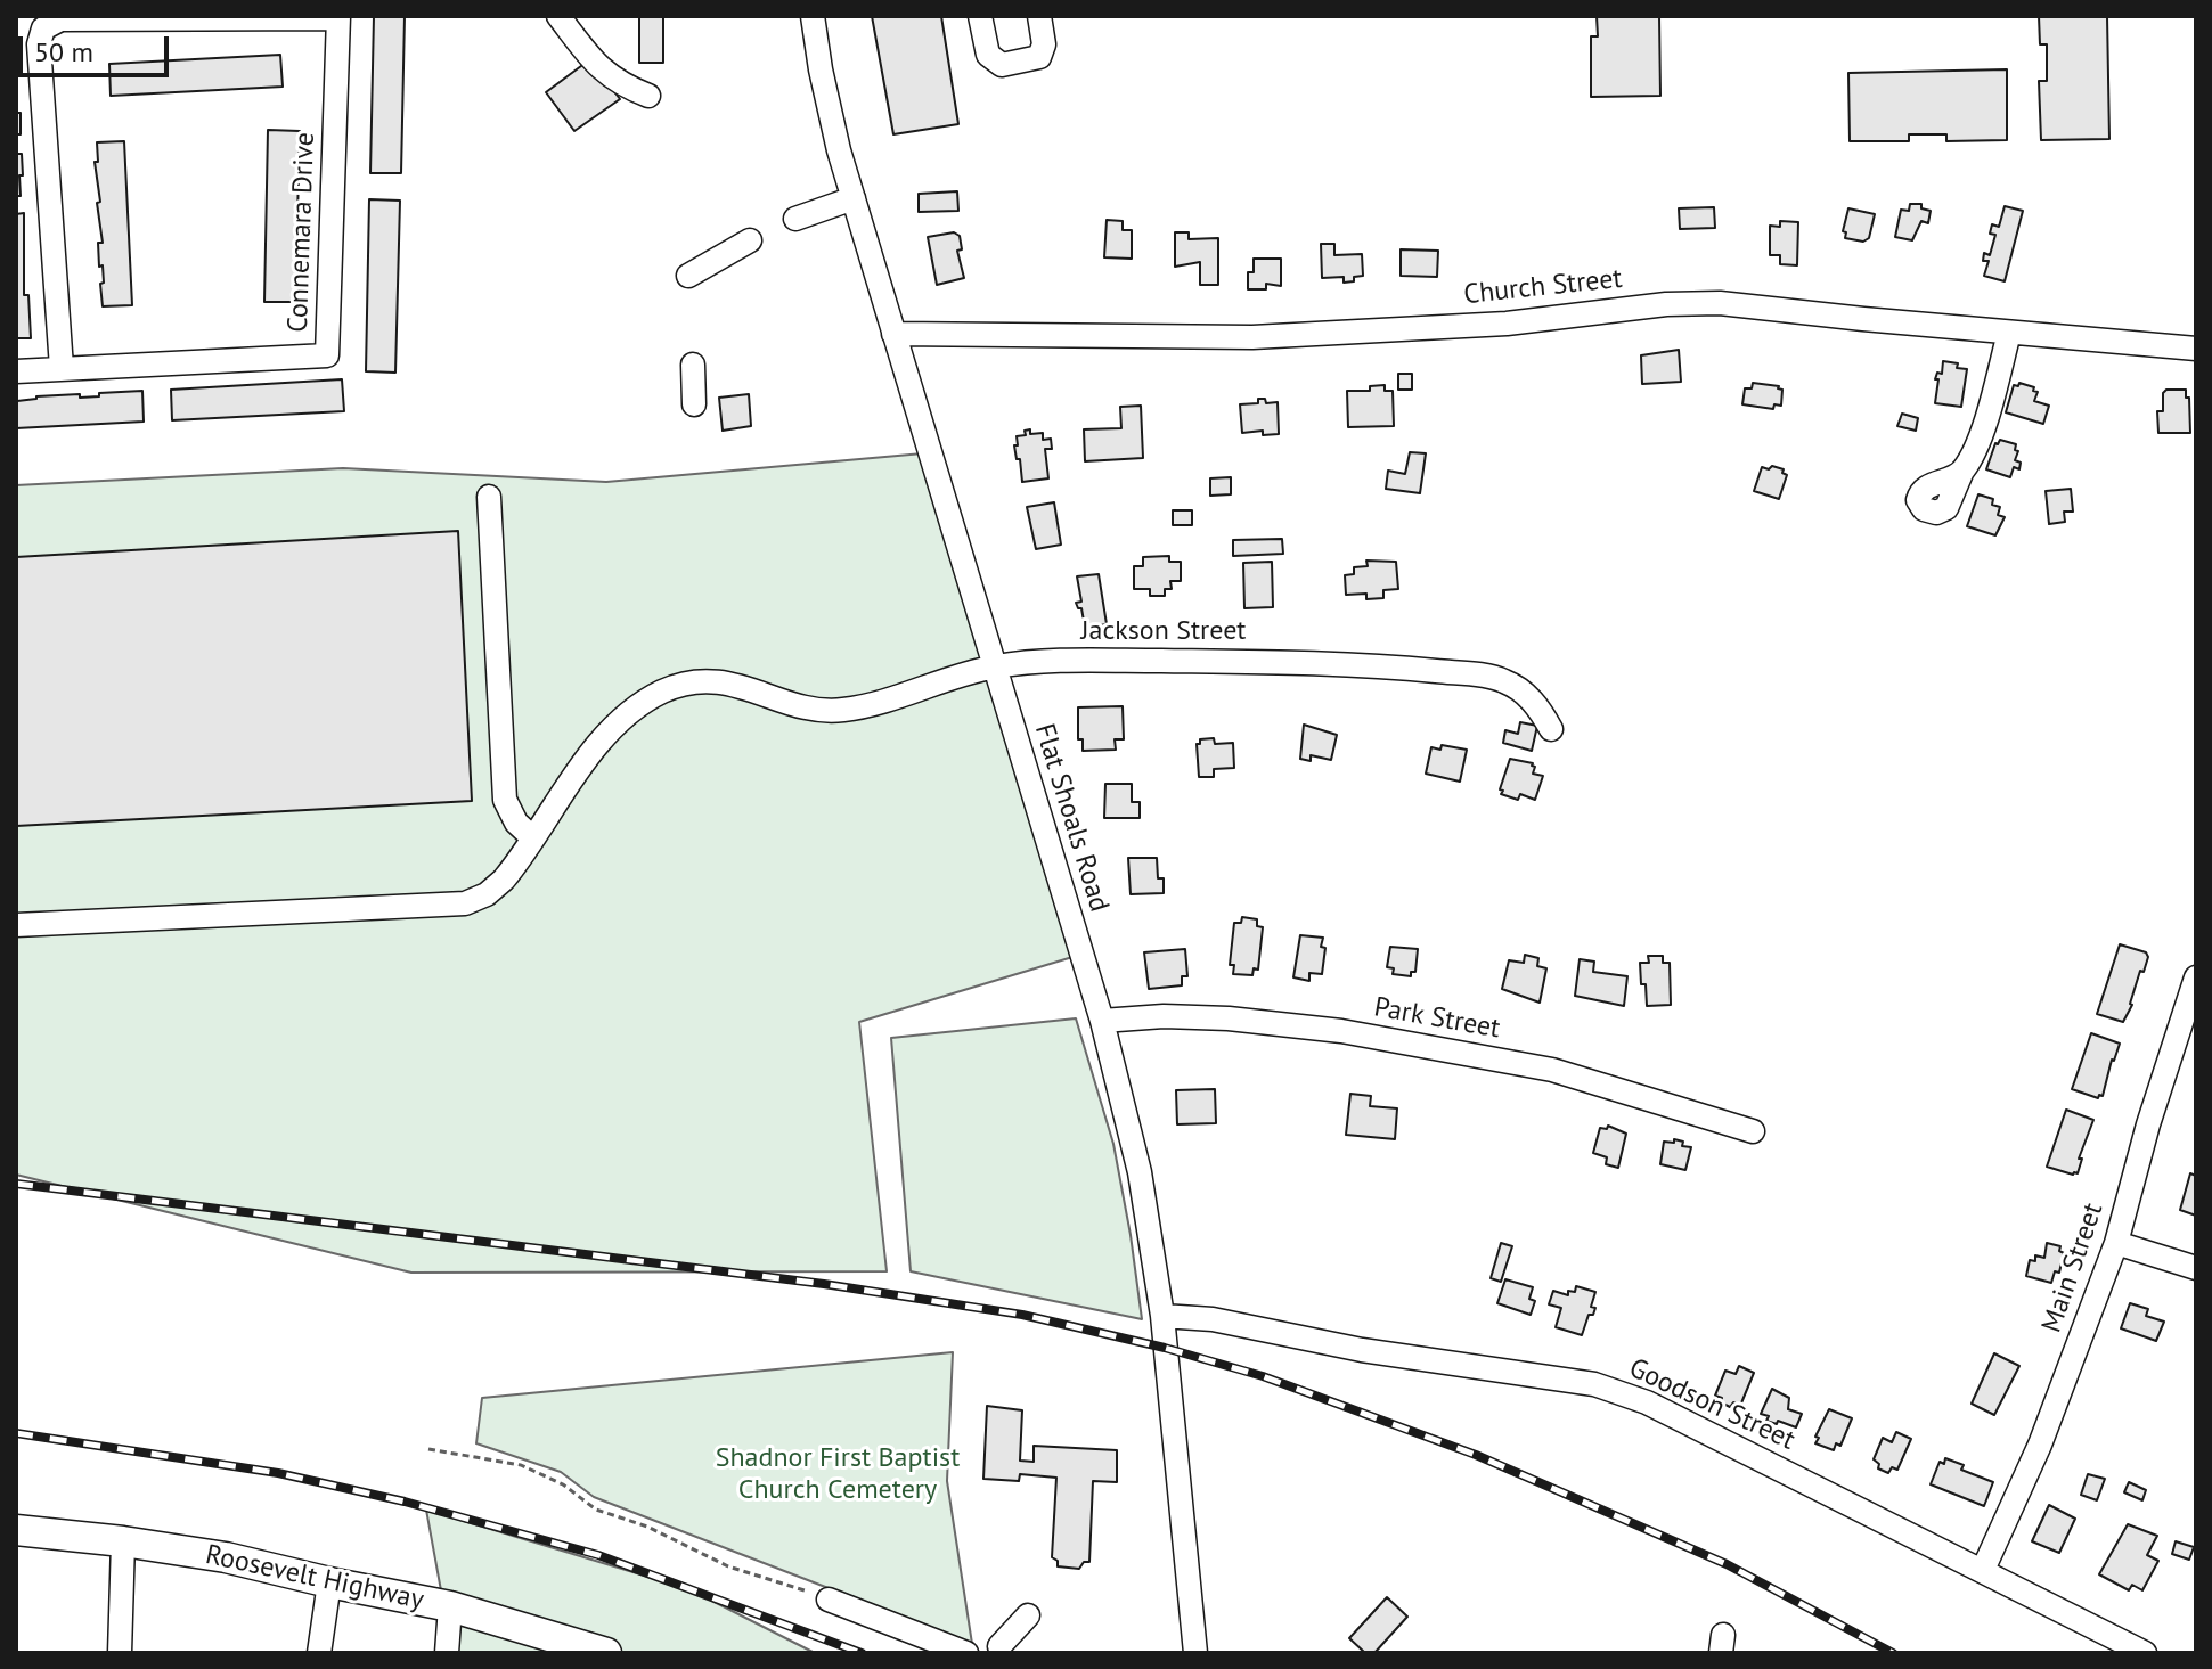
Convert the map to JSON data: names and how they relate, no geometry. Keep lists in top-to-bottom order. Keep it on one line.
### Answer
{"streets":{"main road":["Roosevelt Highway"],"street":["Connemara Drive","Church Street","Jackson Street","Flat Shoals Road","Park Street","Main Street","Goodson Street"]},"crossings":[["Church Street","Flat Shoals Road"],["Jackson Street","Flat Shoals Road"],["Flat Shoals Road","Park Street"],["Flat Shoals Road","Goodson Street"],["Main Street","Goodson Street"]],"parks":["Shadnor First Baptist Church Cemetery"],"scale_bar":"50 m"}
